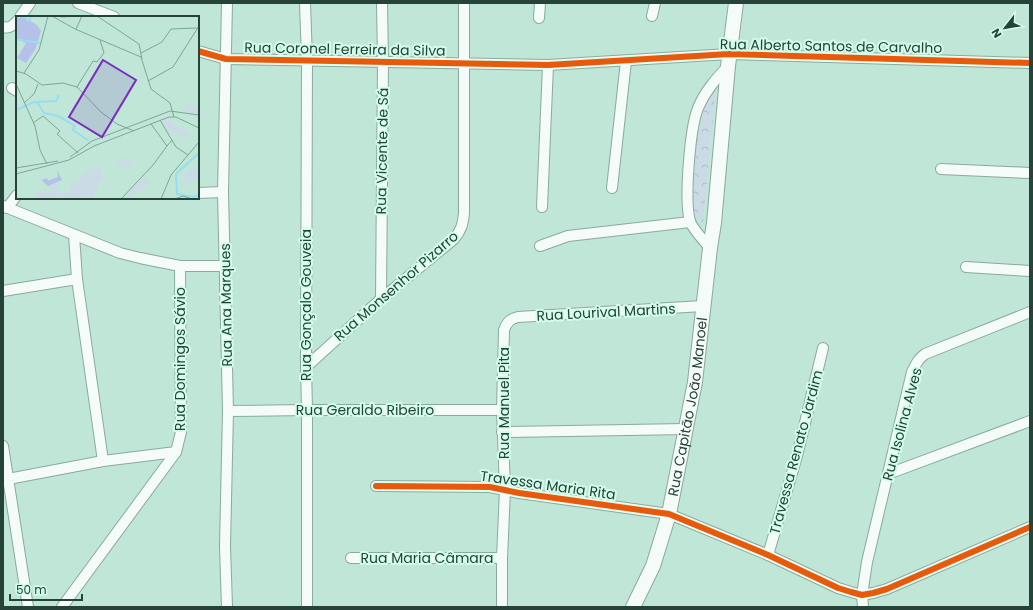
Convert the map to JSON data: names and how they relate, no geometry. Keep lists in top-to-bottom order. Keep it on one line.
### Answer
{"streets":{"main road":["Rua Capitão João Manoel"],"street":["Rua Alberto Santos de Carvalho","Rua Coronel Ferreira da Silva","Rua Vicente de Sá","Rua Monsenhor Pizarro","Rua Ana Marques","Rua Gonçalo Gouveia","Rua Lourival Martins","Rua Domingos Sávio","Rua Manuel Pita","Rua Geraldo Ribeiro","Rua Isolina Alves","Travessa Renato Jardim","Travessa Maria Rita","Rua Maria Câmara"]},"crossings":[["Rua Alberto Santos de Carvalho","Rua Coronel Ferreira da Silva"],["Rua Alberto Santos de Carvalho","Rua Monsenhor Pizarro"],["Rua Alberto Santos de Carvalho","Rua Capitão João Manoel"],["Rua Coronel Ferreira da Silva","Rua Vicente de Sá"],["Rua Coronel Ferreira da Silva","Rua Monsenhor Pizarro"],["Rua Coronel Ferreira da Silva","Rua Ana Marques"],["Rua Coronel Ferreira da Silva","Rua Gonçalo Gouveia"],["Rua Vicente de Sá","Rua Monsenhor Pizarro"],["Rua Monsenhor Pizarro","Rua Gonçalo Gouveia"],["Rua Ana Marques","Rua Geraldo Ribeiro"],["Rua Gonçalo Gouveia","Rua Geraldo Ribeiro"],["Rua Lourival Martins","Rua Manuel Pita"],["Rua Lourival Martins","Rua Capitão João Manoel"],["Rua Manuel Pita","Rua Geraldo Ribeiro"],["Rua Manuel Pita","Travessa Maria Rita"],["Rua Manuel Pita","Rua Maria Câmara"],["Rua Capitão João Manoel","Travessa Maria Rita"],["Rua Isolina Alves","Travessa Maria Rita"],["Travessa Renato Jardim","Travessa Maria Rita"]],"scale_bar":"50 m","north":"bottom left"}
